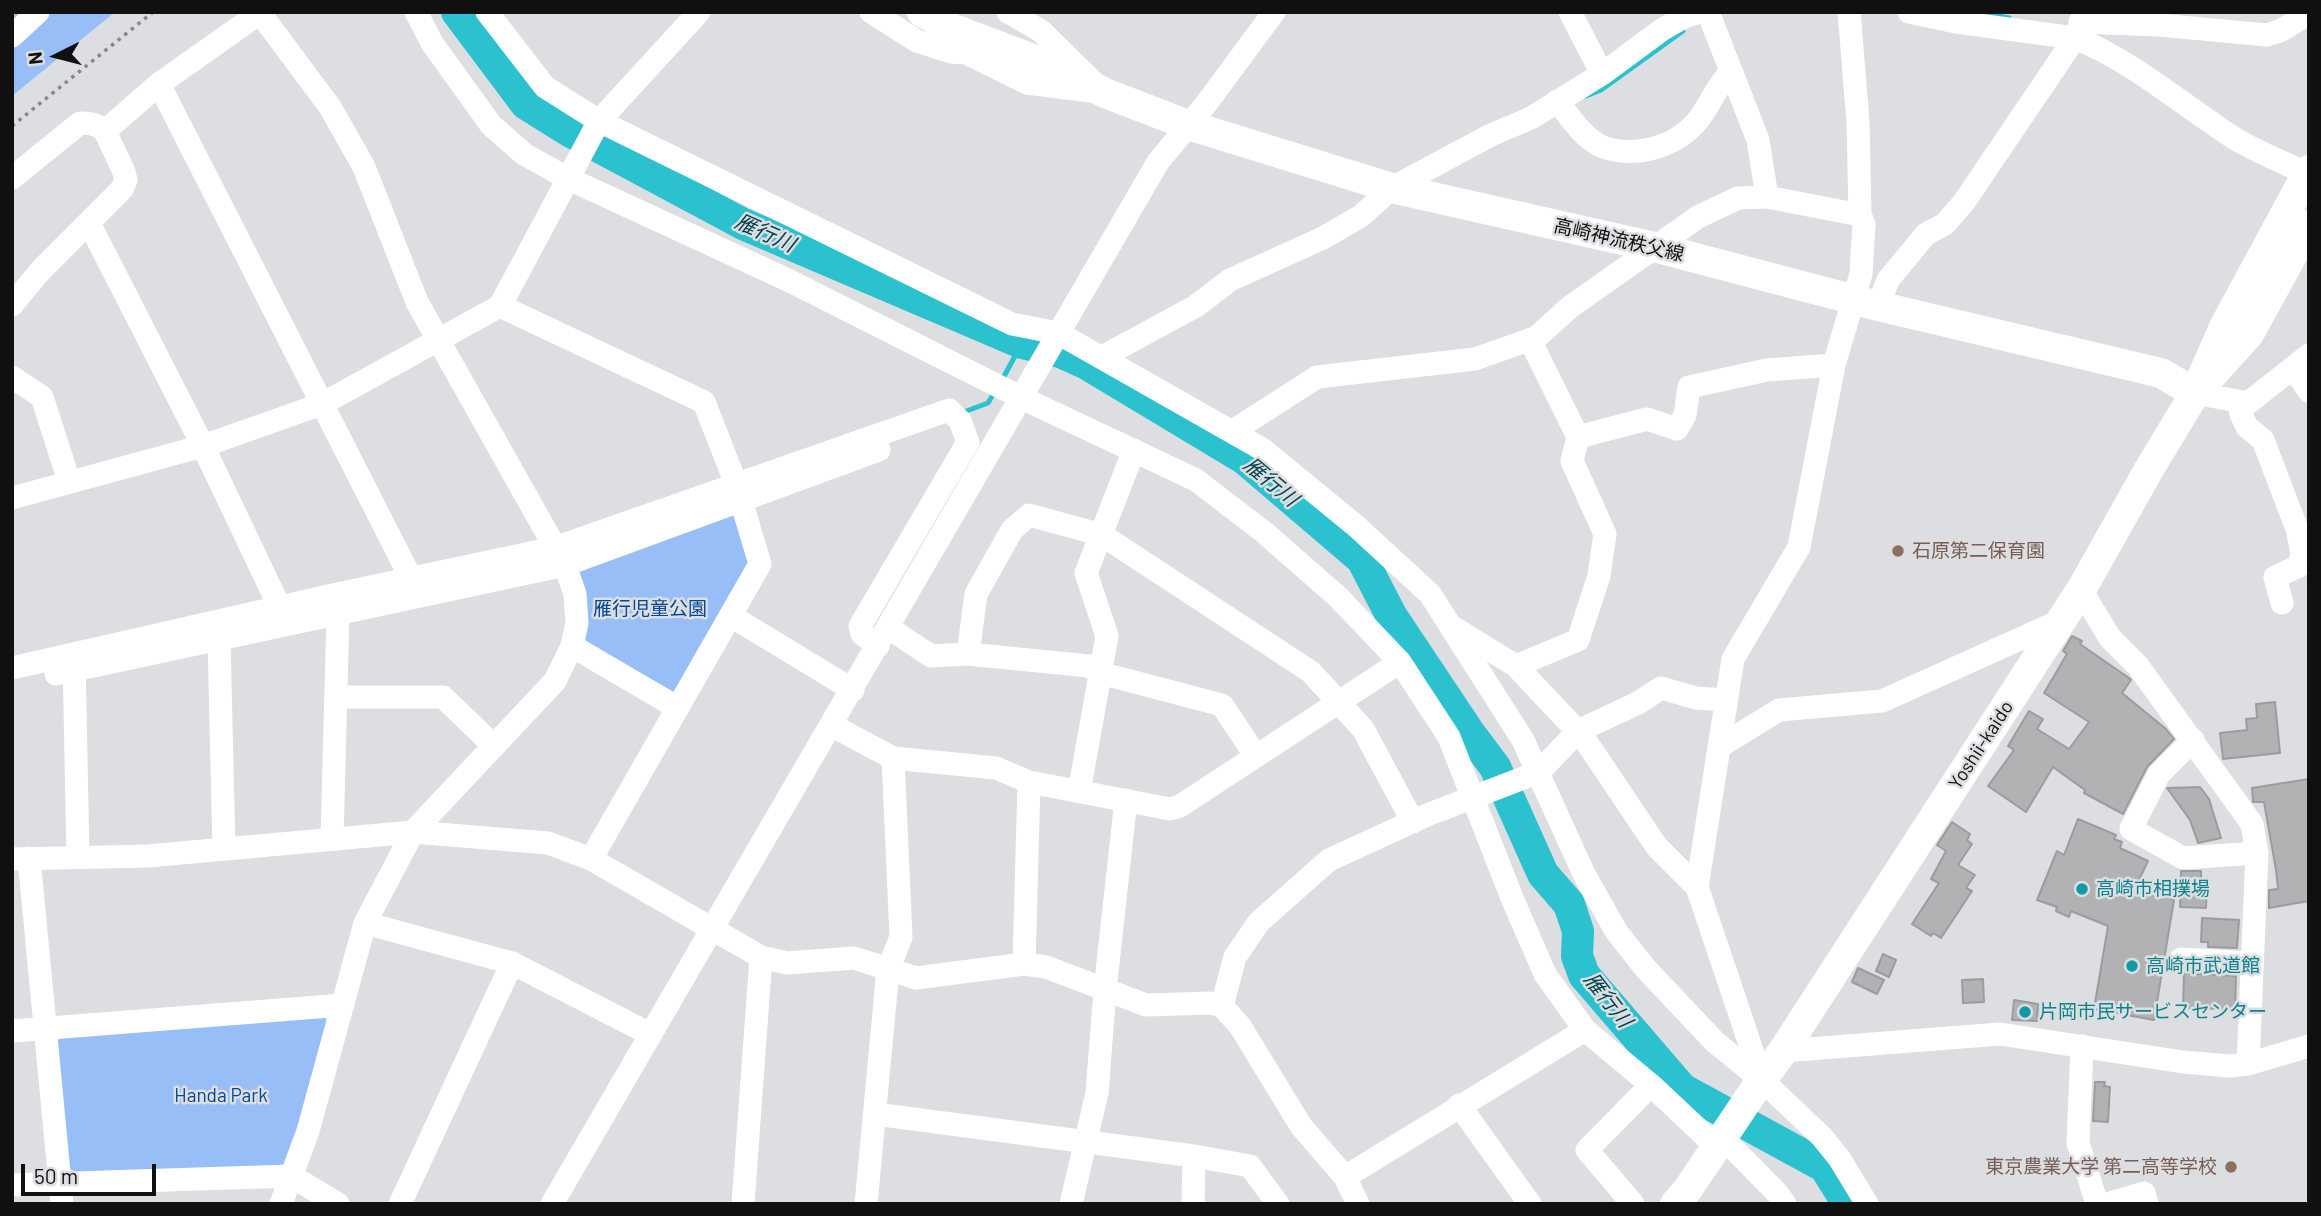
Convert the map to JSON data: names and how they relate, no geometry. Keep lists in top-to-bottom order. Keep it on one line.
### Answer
{"streets":{"main road":["高崎神流秩父線","Yoshii-kaido"]},"crossings":[["高崎神流秩父線","Yoshii-kaido"]],"water":["雁行川"],"parks":["雁行児童公園","Handa Park"],"places":["石原第二保育園","高崎市相撲場","高崎市武道館","片岡市民サービスセンター","東京農業大学 第二高等学校"],"scale_bar":"50 m","north":"left"}
